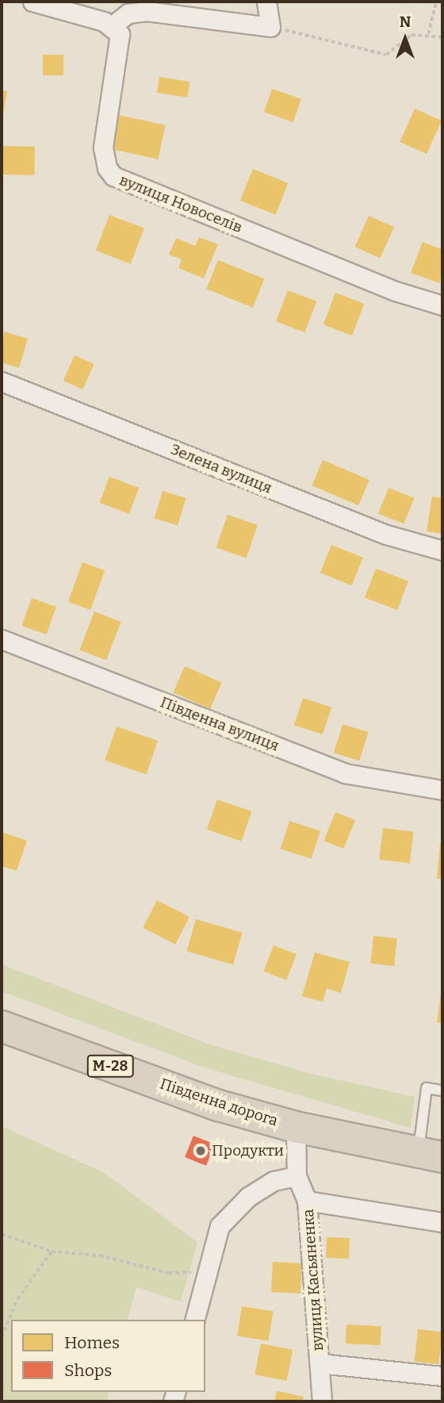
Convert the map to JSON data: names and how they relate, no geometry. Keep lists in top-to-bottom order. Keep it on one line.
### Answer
{"streets":{"highway":["М-28","Південна дорога"],"street":["вулиця Новоселів","Зелена вулиця","Південна вулиця","вулиця Касьяненка"]},"crossings":[["Південна дорога","вулиця Касьяненка"]],"places":["Продукти"],"legend":["Homes","Shops"],"north":"top"}
